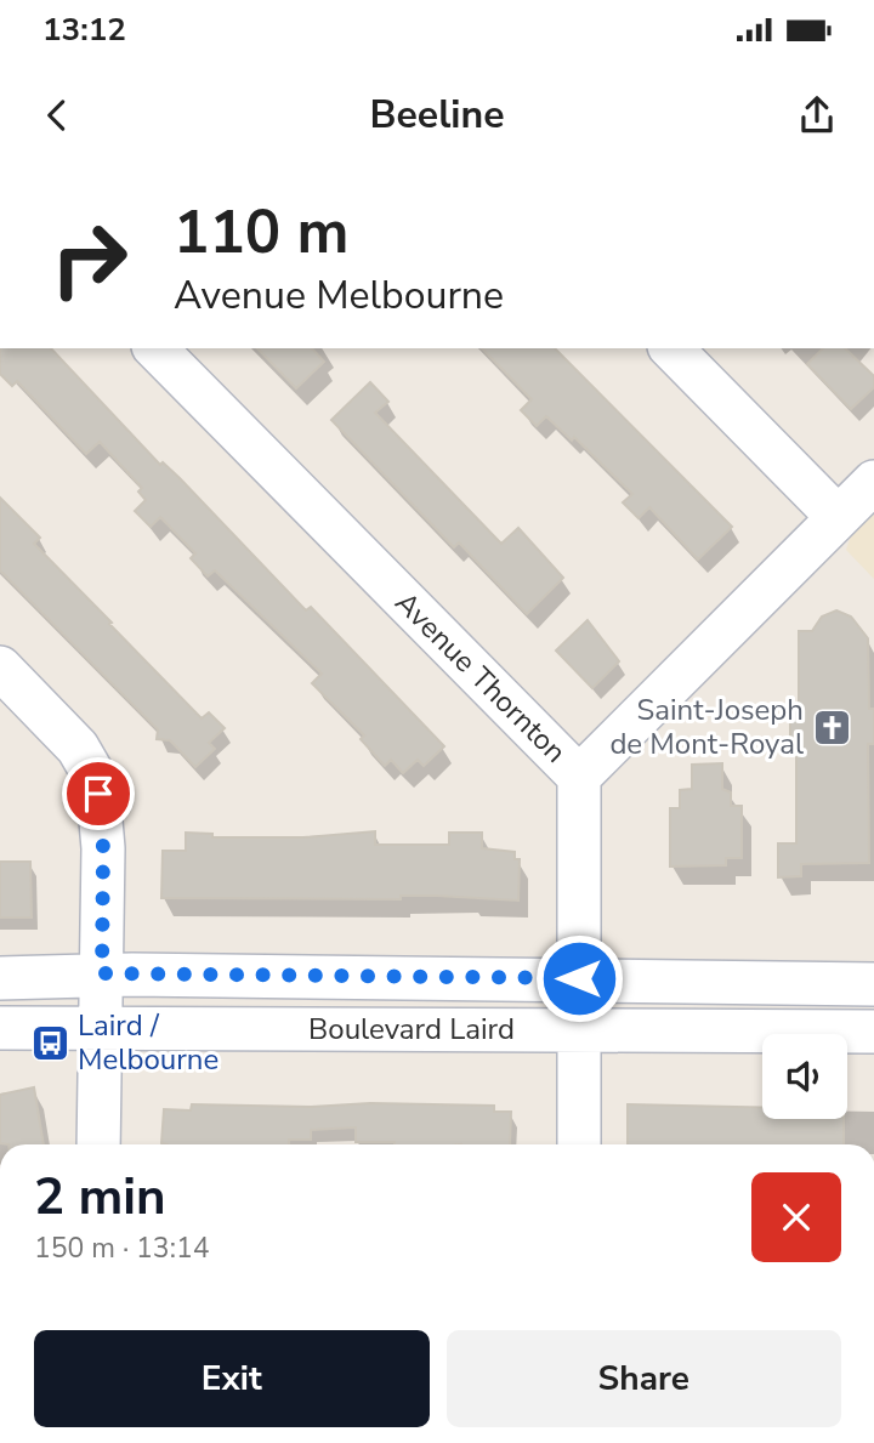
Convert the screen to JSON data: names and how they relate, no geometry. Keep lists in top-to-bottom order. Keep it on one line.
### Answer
{"streets":{"street":["Avenue Thornton","Boulevard Laird"]},"crossings":[["Avenue Thornton","Boulevard Laird"]],"places":{"church":["Saint-Joseph de Mont-Royal"],"bus stop":["Laird / Melbourne"]},"page":{"status":"13:12","header":"Beeline","turn":["110 m","Avenue Melbourne"],"heading":["2 min","150 m · 13:14"],"buttons":["Exit","Share"]}}
